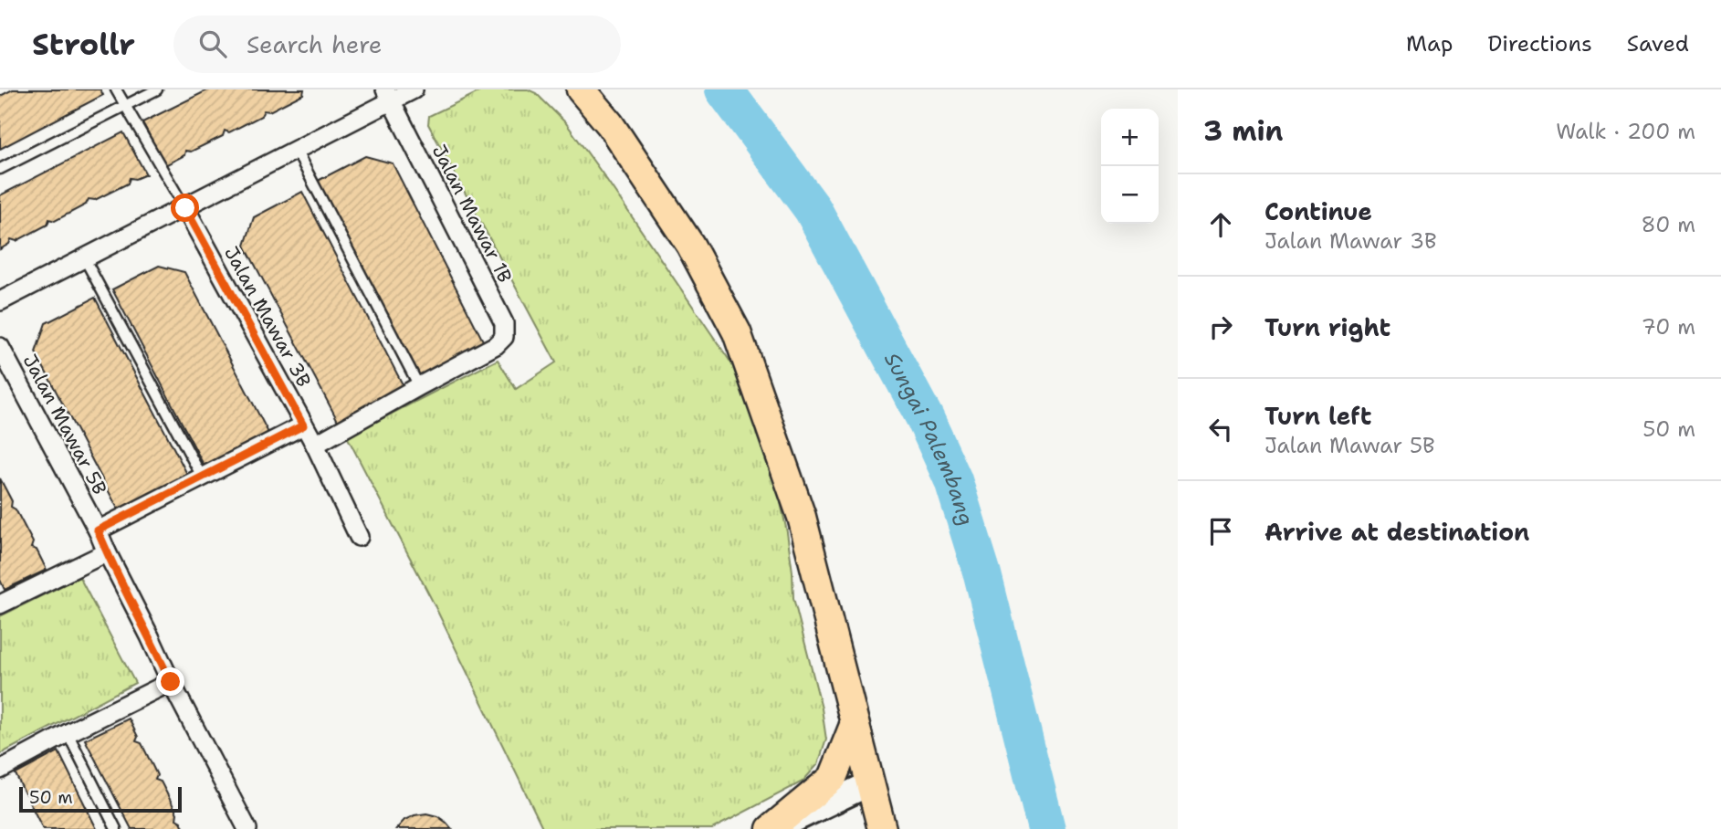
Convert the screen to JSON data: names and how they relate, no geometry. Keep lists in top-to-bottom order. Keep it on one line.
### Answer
{"streets":{"street":["Jalan Mawar 1B","Jalan Mawar 3B","Jalan Mawar 5B"]},"water":["Sungai Palembang"],"scale_bar":"50 m","page":{"header":"Strollr","search":"Search here","nav":["Map","Directions","Saved"],"heading":["3 min","Walk · 200 m"],"map_buttons":["+","−"],"list":[["Continue","Jalan Mawar 3B","80 m"],["Turn right","70 m"],["Turn left","Jalan Mawar 5B","50 m"],"Arrive at destination"],"scale":"50 m"}}
